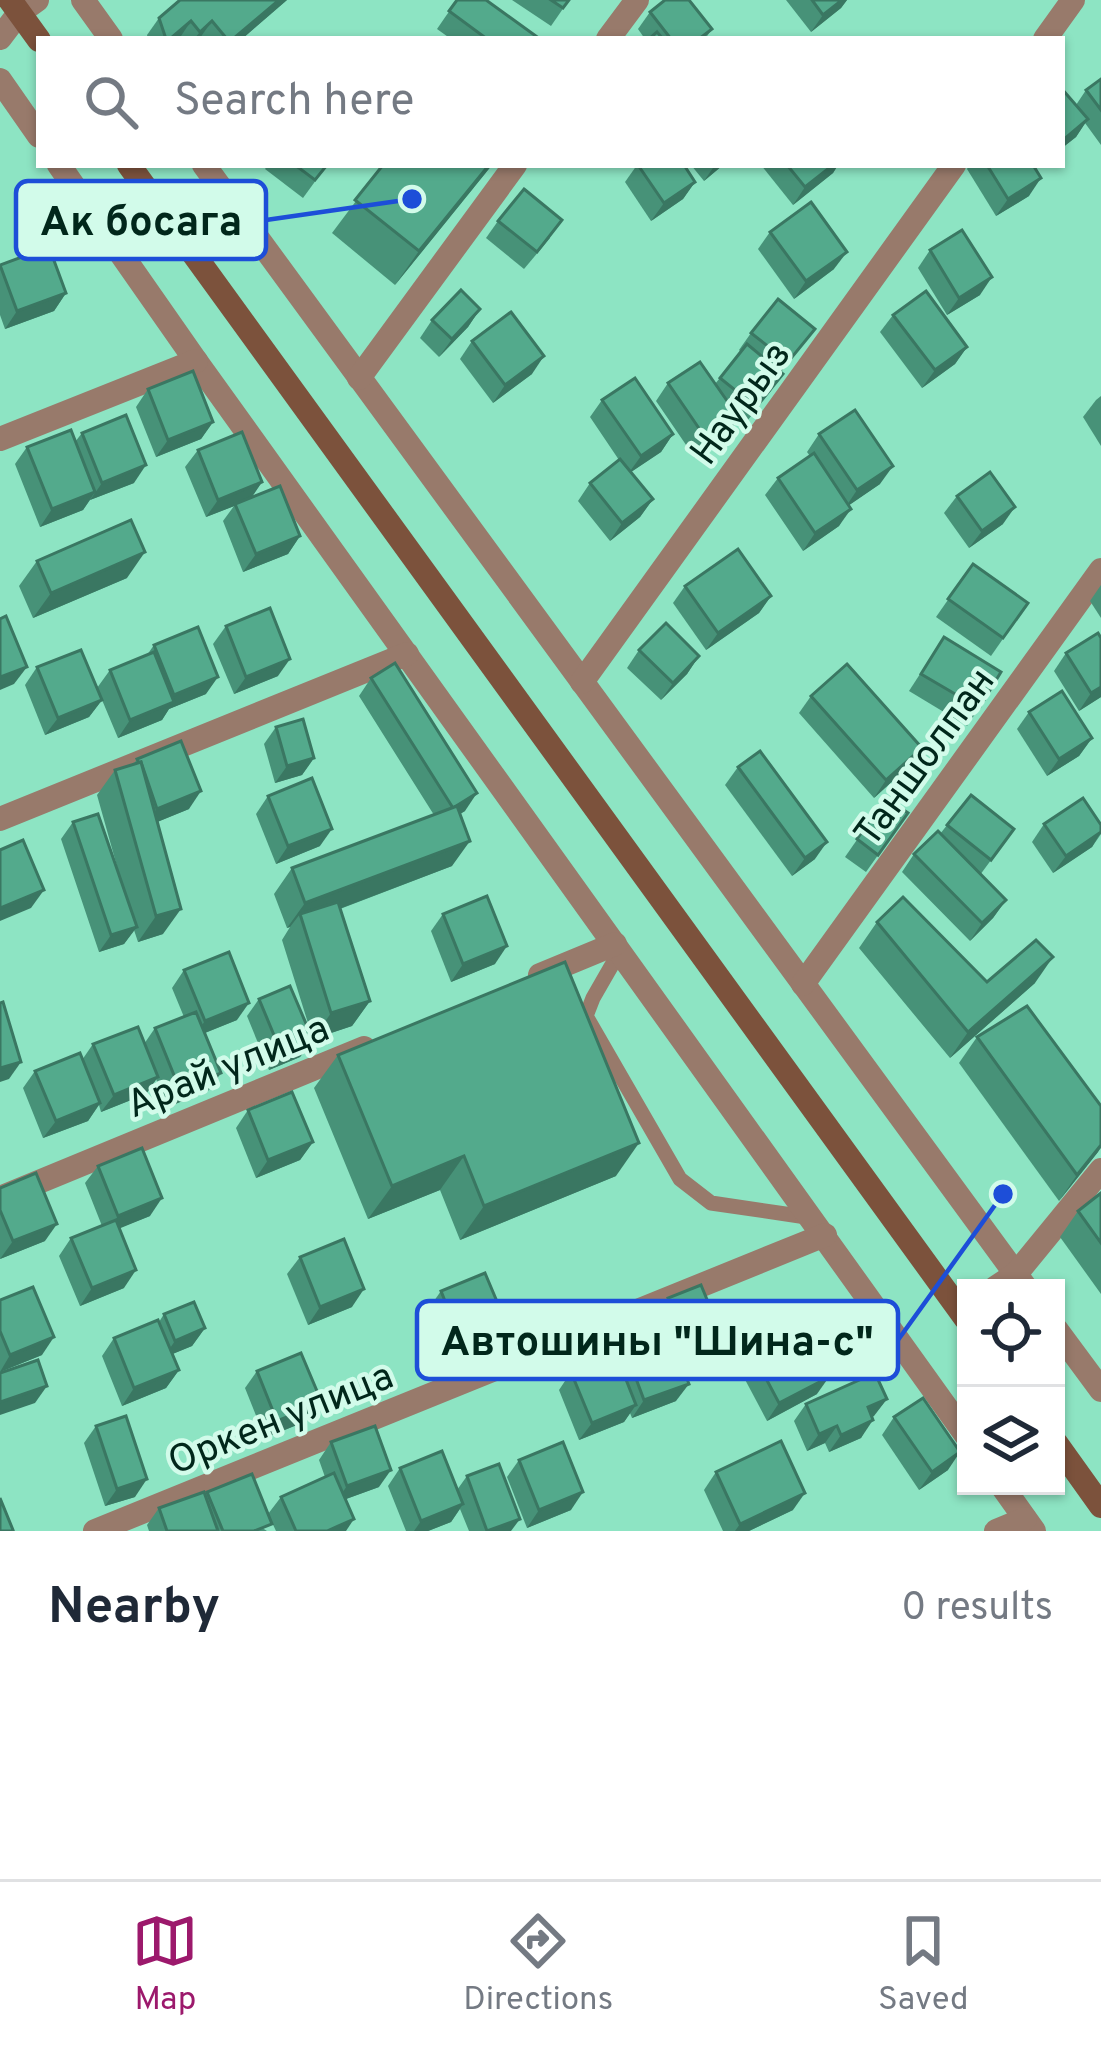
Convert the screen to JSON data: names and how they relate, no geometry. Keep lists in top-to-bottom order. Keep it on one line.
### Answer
{"streets":{"street":["Наурыз","Таншолпан","Арай улица","Оркен улица"]},"places":["Ак босага","Автошины \"Шина-с\""],"page":{"search":"Search here","heading":["Nearby","0 results"],"nav":["Map","Directions","Saved"]}}
